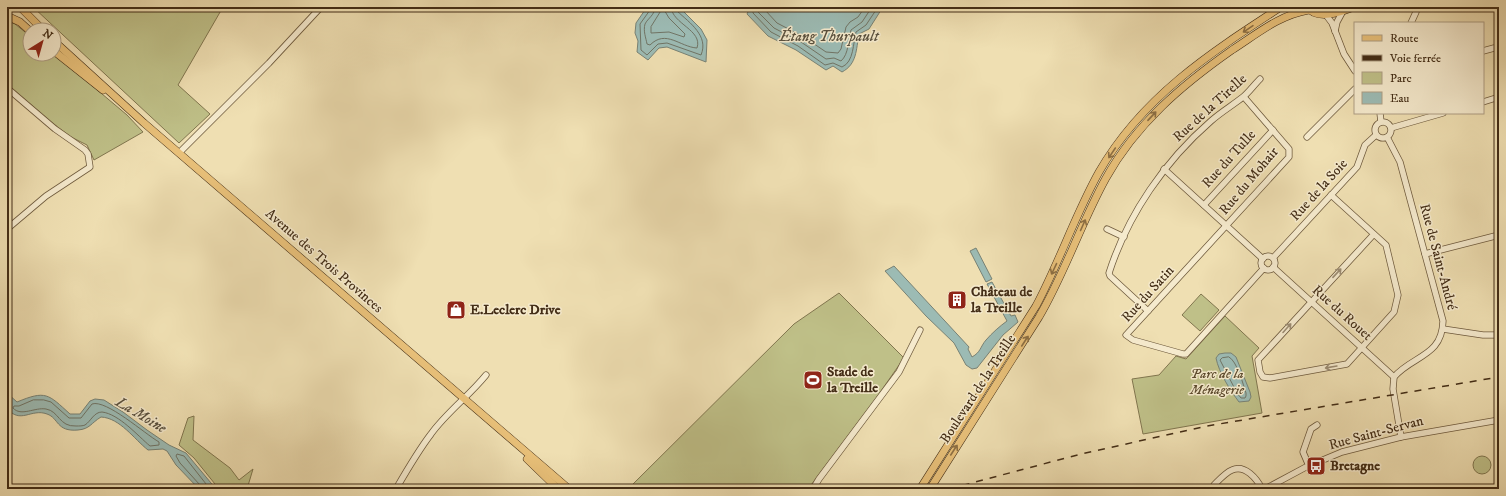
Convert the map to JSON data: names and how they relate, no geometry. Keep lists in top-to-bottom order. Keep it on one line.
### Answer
{"streets":{"main road":["Avenue des Trois Provinces","Boulevard de la Treille"],"street":["Rue de la Tirelle","Rue du Tulle","Rue du Mohair","Rue de la Soie","Rue de Saint-André","Rue du Satin","Rue du Rouet","Rue Saint-Servan"]},"crossings":[["Rue de la Tirelle","Rue du Mohair"],["Rue de la Tirelle","Rue du Satin"],["Rue du Tulle","Rue du Mohair"],["Rue du Mohair","Rue du Satin"],["Rue de la Soie","Rue de Saint-André"],["Rue de la Soie","Rue du Satin"],["Rue de la Soie","Rue du Rouet"],["Rue de Saint-André","Rue du Rouet"],["Rue du Satin","Rue du Rouet"]],"water":["Étang Thurpault","La Moine"],"parks":["Parc de la Ménagerie"],"places":{"building":["Château de la Treille"],"shop":["E.Leclerc Drive"],"sports":["Stade de la Treille"],"bus stop":["Bretagne"]},"legend":["Route","Voie ferrée","Parc","Eau"],"north":"top right"}
